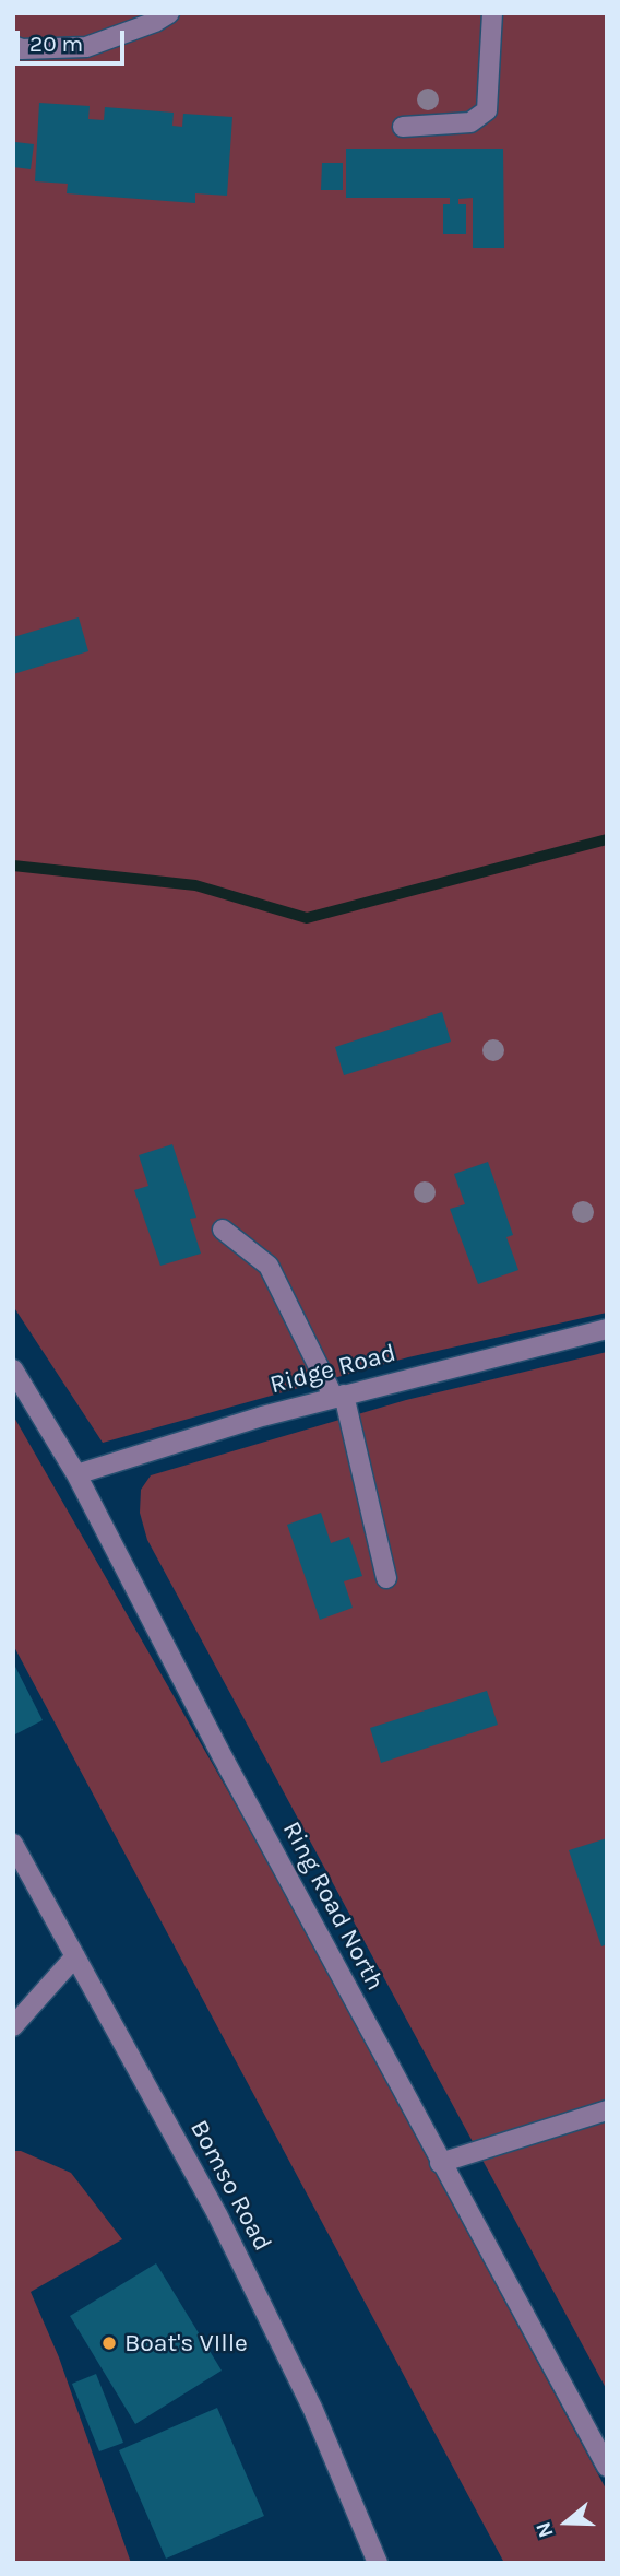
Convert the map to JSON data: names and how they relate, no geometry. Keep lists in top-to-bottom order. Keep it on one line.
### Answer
{"streets":{"street":["Ridge Road","Ring Road North","Bomso Road"]},"crossings":[["Ridge Road","Ring Road North"]],"places":["Boat's VIlle"],"scale_bar":"20 m","north":"left"}
